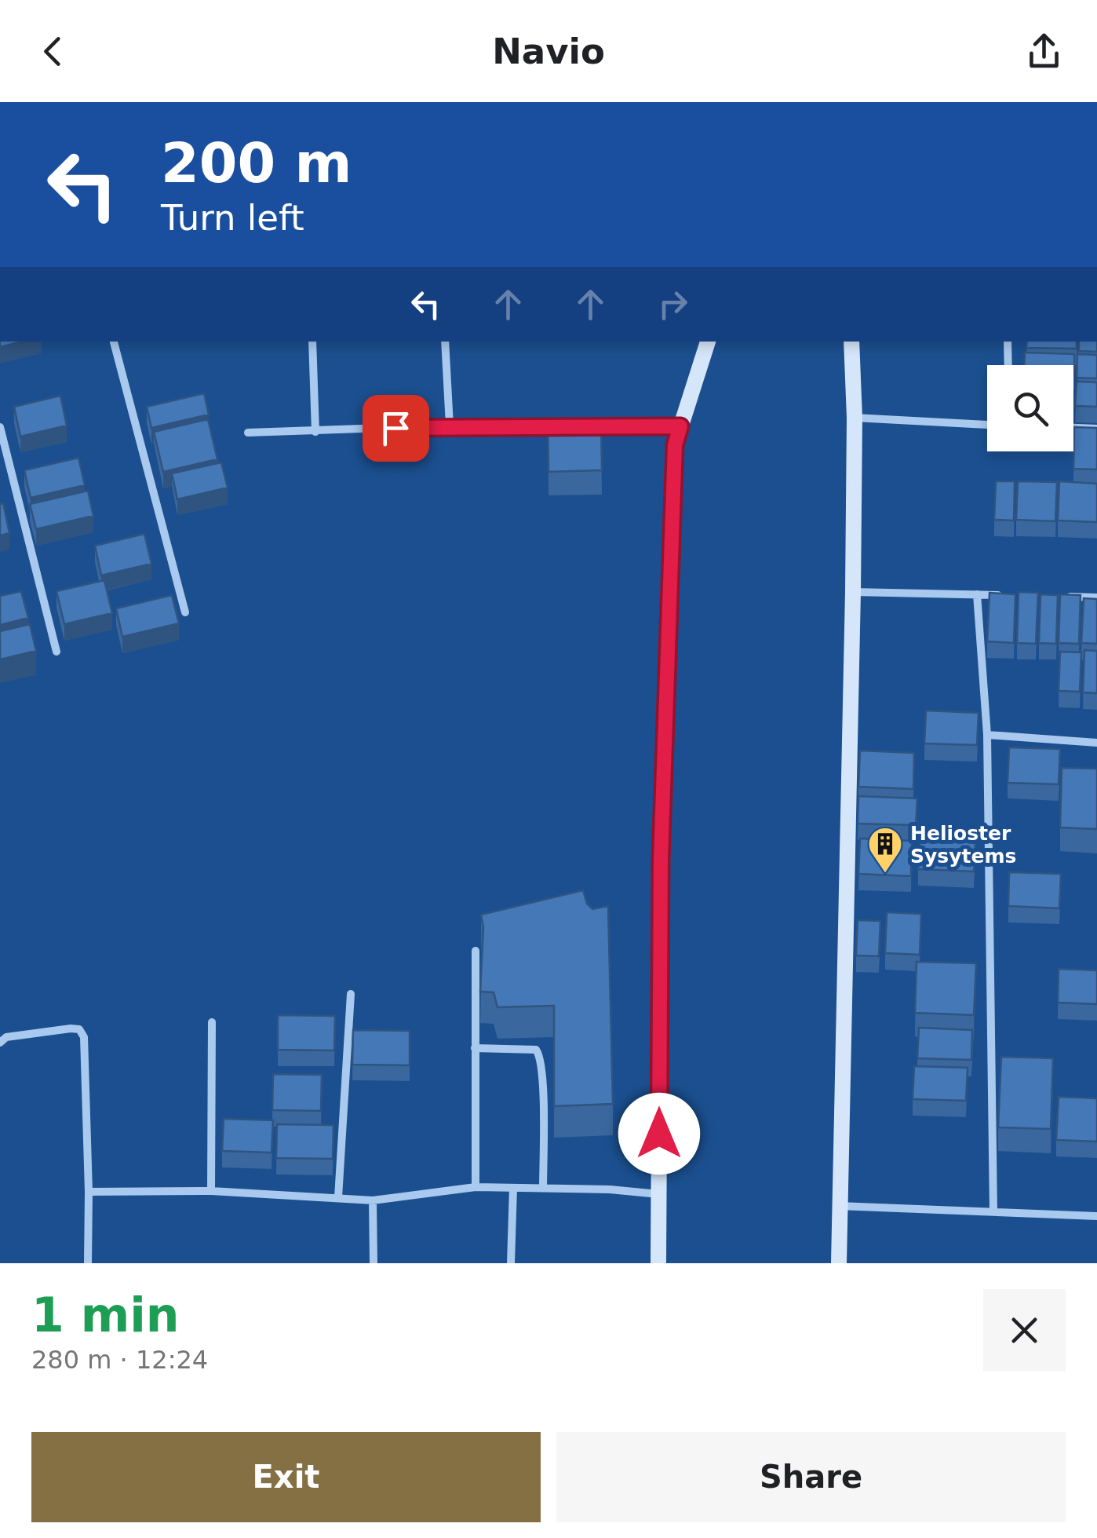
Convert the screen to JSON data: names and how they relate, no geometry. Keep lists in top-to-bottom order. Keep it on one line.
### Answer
{"places":{"building":["Helioster Sysytems"]},"page":{"header":"Navio","turn":["200 m","Turn left"],"heading":["1 min","280 m · 12:24"],"buttons":["Exit","Share"]}}
